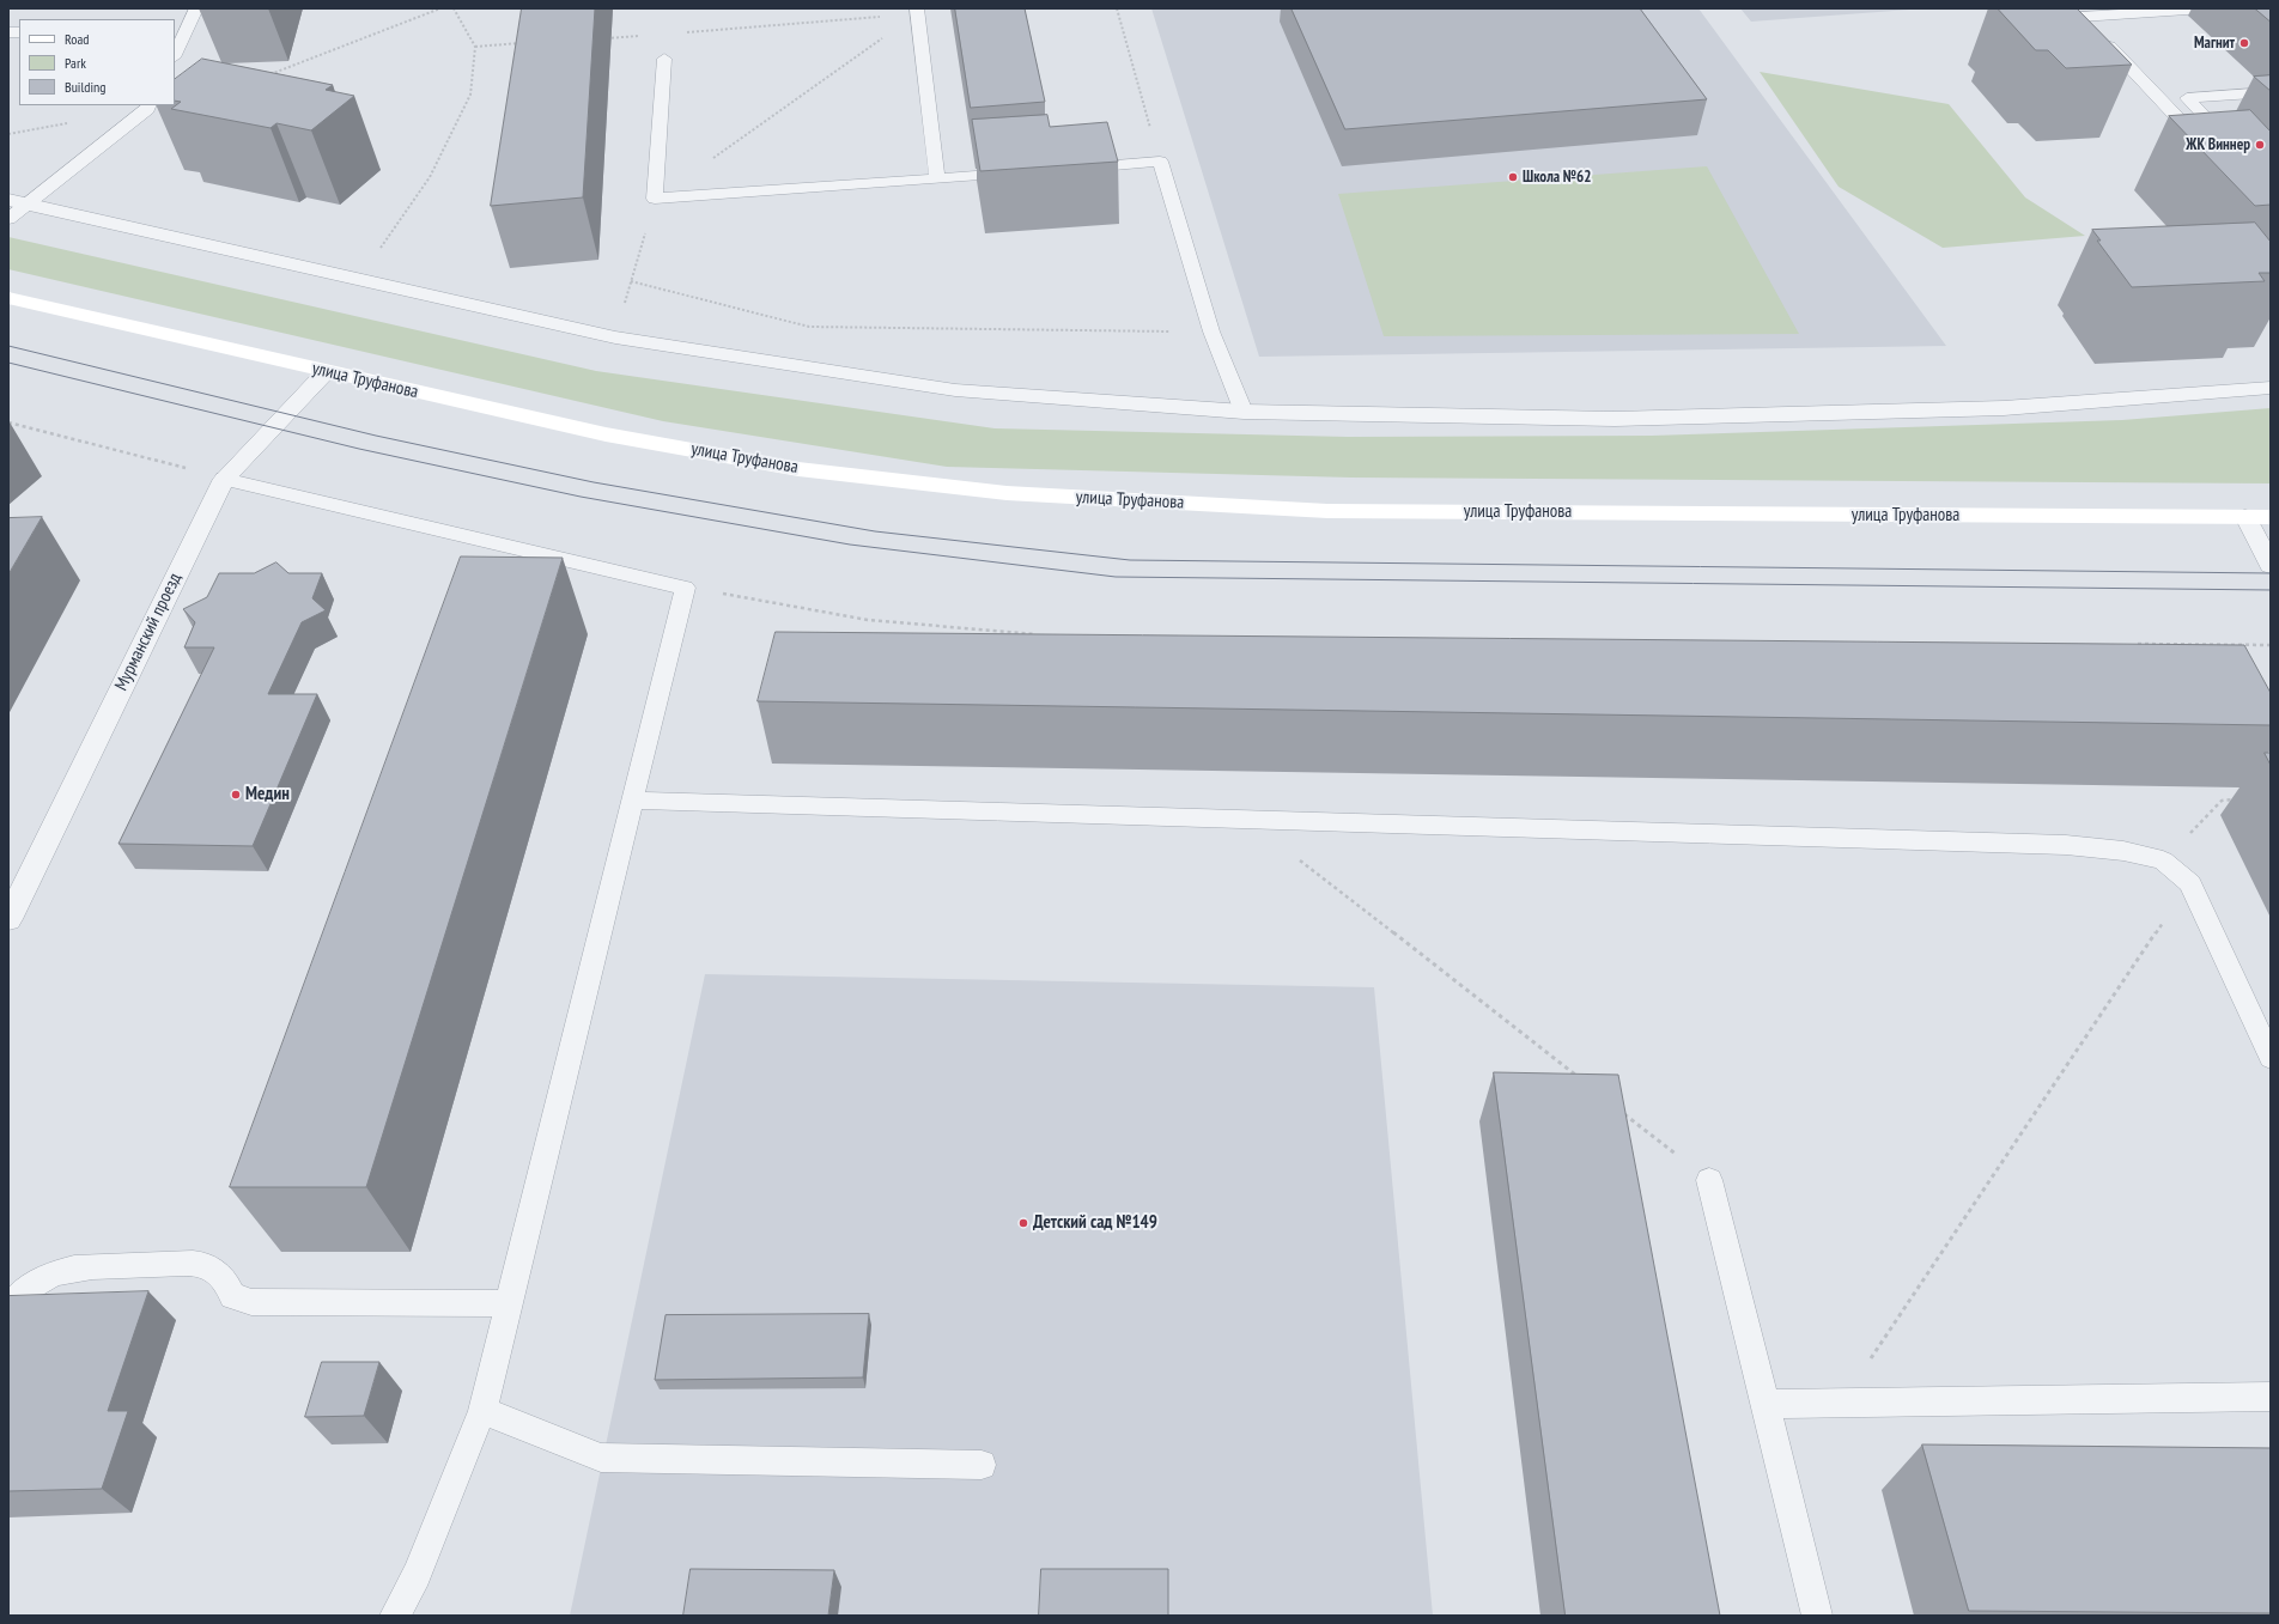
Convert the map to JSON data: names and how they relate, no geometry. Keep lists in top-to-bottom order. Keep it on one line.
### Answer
{"streets":{"street":["улица Труфанова","Мурманский проезд"]},"crossings":[["улица Труфанова","Мурманский проезд"]],"places":["Магнит","ЖК Виннер","Школа №62","Медин","Детский сад №149"],"legend":["Road","Park","Building"]}
